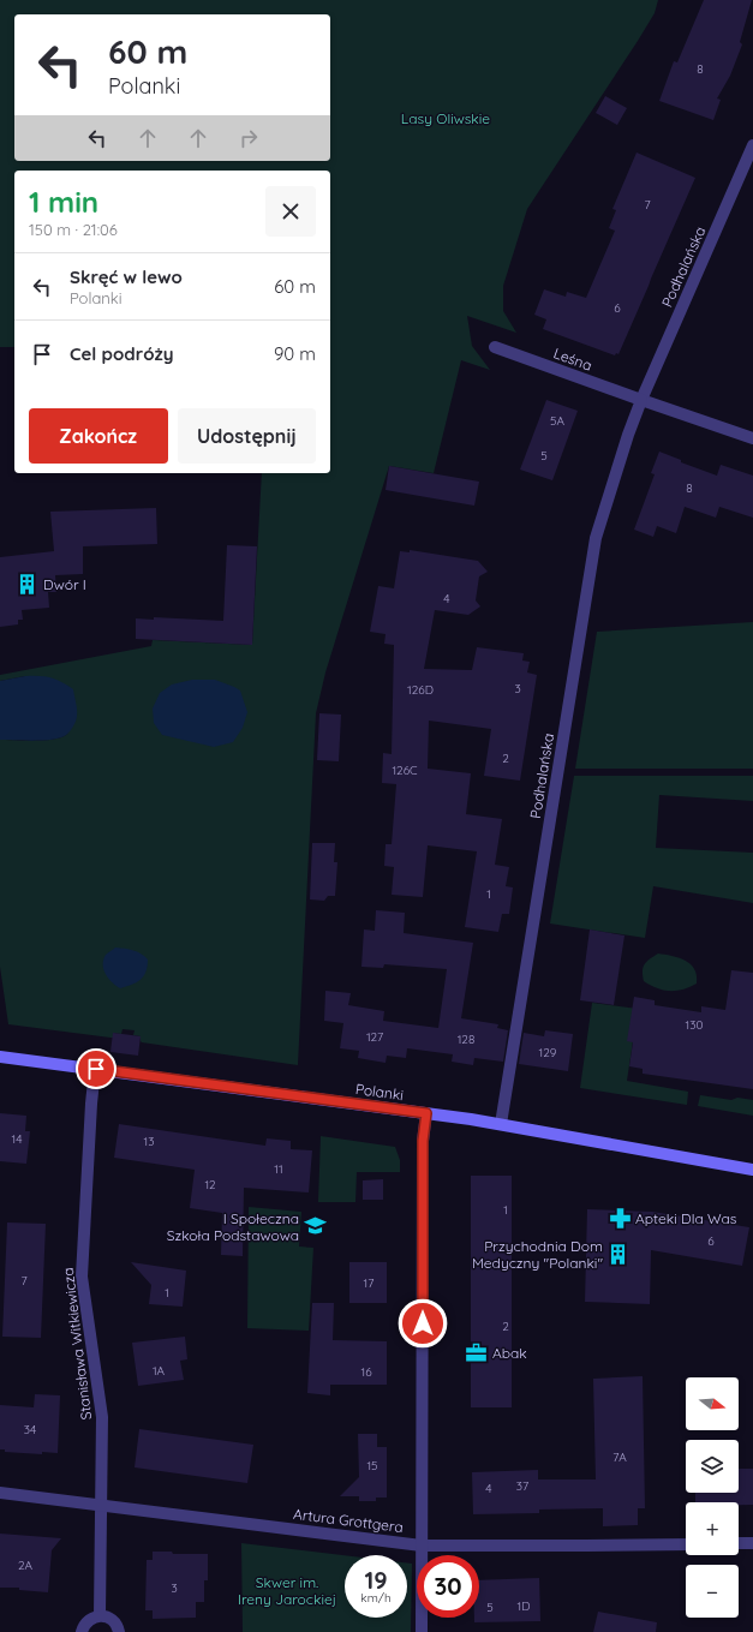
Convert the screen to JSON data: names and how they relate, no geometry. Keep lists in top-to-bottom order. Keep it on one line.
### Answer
{"streets":{"street":["Podhalańska","Leśna","Polanki","Stanisława Witkiewicza","Artura Grottgera"]},"crossings":[["Podhalańska","Leśna"],["Podhalańska","Polanki"],["Polanki","Stanisława Witkiewicza"],["Stanisława Witkiewicza","Artura Grottgera"]],"parks":["Lasy Oliwskie","Skwer im. Ireny Jarockiej"],"places":{"building":["Dwór I","Przychodnia Dom Medyczny \"Polanki\""],"pharmacy":["Apteki Dla Was"],"school or university":["I Społeczna Szkoła Podstawowa"],"office":["Abak"]},"house_numbers":["8","7","6","5A","5","8","4","3","126D","2","126C","1","130","127","128","129","14","13","11","12","1","6","7","17","1","2","1A","16","34","7A","15","37","4","2A","3","1D","5"],"north":"right","page":{"turn":["60 m","Polanki"],"heading":["1 min","150 m · 21:06"],"list":[{"name":"Skręć w lewo","note":"Polanki","value":"60 m"},{"name":"Cel podróży","value":"90 m"}],"buttons":["Zakończ","Udostępnij"],"map_buttons":["+","−"],"speed":"19 km/h","limit":"30"}}
